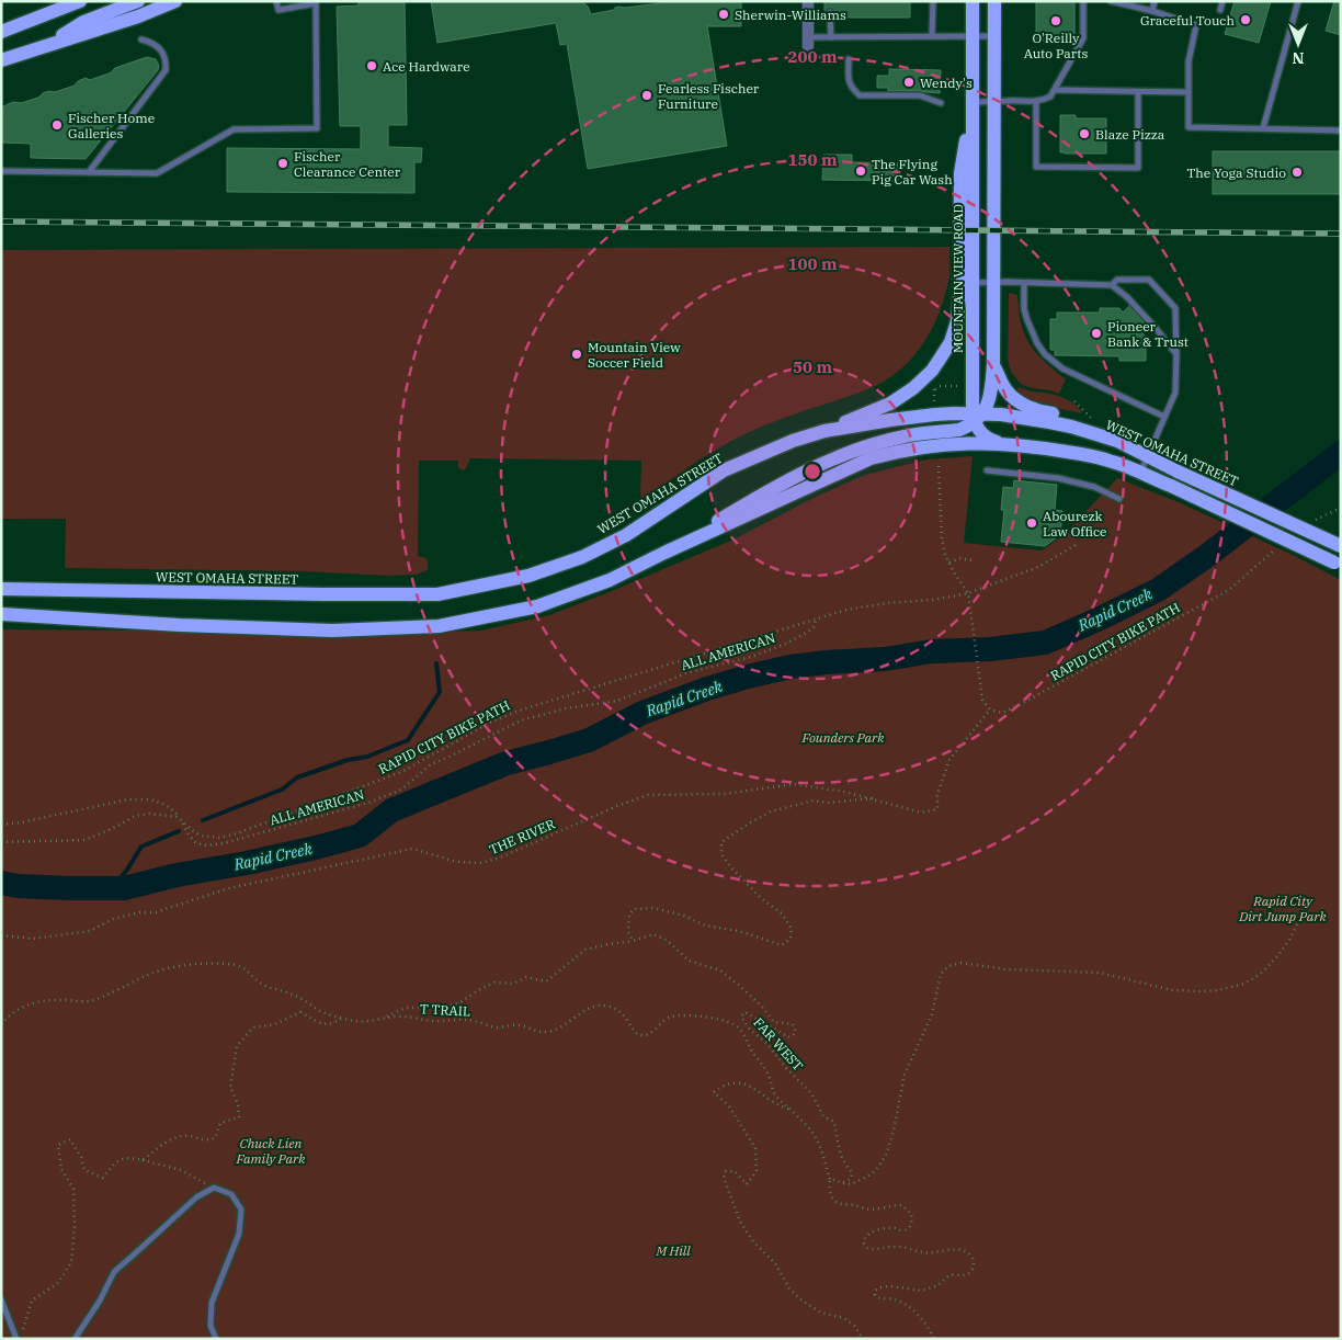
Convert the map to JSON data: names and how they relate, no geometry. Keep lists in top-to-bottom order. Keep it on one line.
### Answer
{"streets":{"main road":["MOUNTAIN VIEW ROAD","WEST OMAHA STREET"],"path":["RAPID CITY BIKE PATH","ALL AMERICAN","THE RIVER","T TRAIL","FAR WEST"]},"crossings":[["MOUNTAIN VIEW ROAD","WEST OMAHA STREET"],["RAPID CITY BIKE PATH","ALL AMERICAN"],["RAPID CITY BIKE PATH","THE RIVER"]],"water":["Rapid Creek"],"parks":["Founders Park","Rapid City Dirt Jump Park","Chuck Lien Family Park","M Hill"],"places":["Sherwin-Williams","Graceful Touch","O'Reilly Auto Parts","Ace Hardware","Wendy's","Fearless Fischer Furniture","Fischer Home Galleries","Blaze Pizza","Fischer Clearance Center","The Flying Pig Car Wash","The Yoga Studio","Pioneer Bank & Trust","Mountain View Soccer Field","Abourezk Law Office"],"north":"bottom","rings":["200 m","150 m","100 m","50 m"]}
